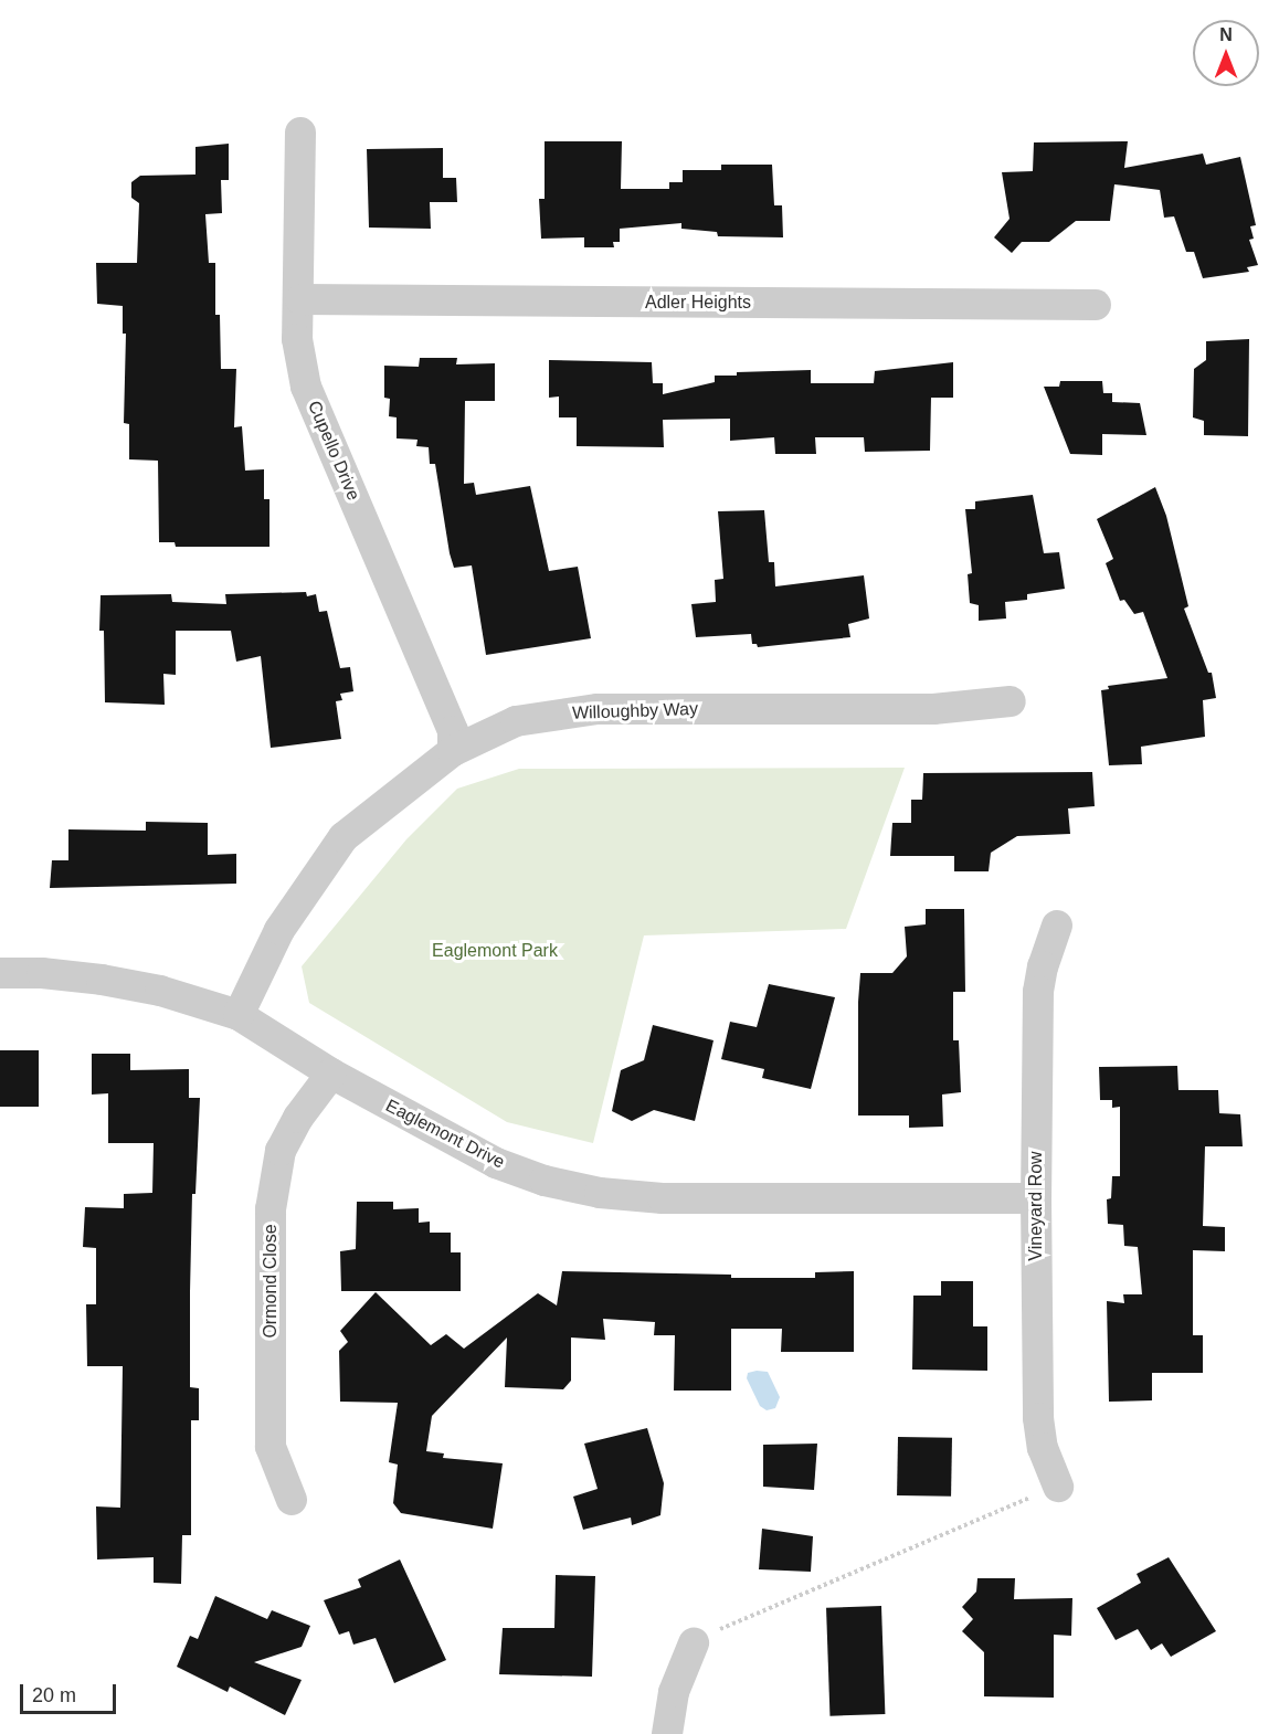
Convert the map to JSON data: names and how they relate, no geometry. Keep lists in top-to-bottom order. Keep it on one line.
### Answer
{"streets":{"street":["Adler Heights","Cupello Drive","Willoughby Way","Eaglemont Drive","Vineyard Row","Ormond Close"]},"crossings":[["Adler Heights","Cupello Drive"],["Cupello Drive","Willoughby Way"],["Willoughby Way","Eaglemont Drive"],["Eaglemont Drive","Vineyard Row"],["Eaglemont Drive","Ormond Close"]],"parks":["Eaglemont Park"],"scale_bar":"20 m","north":"top"}
